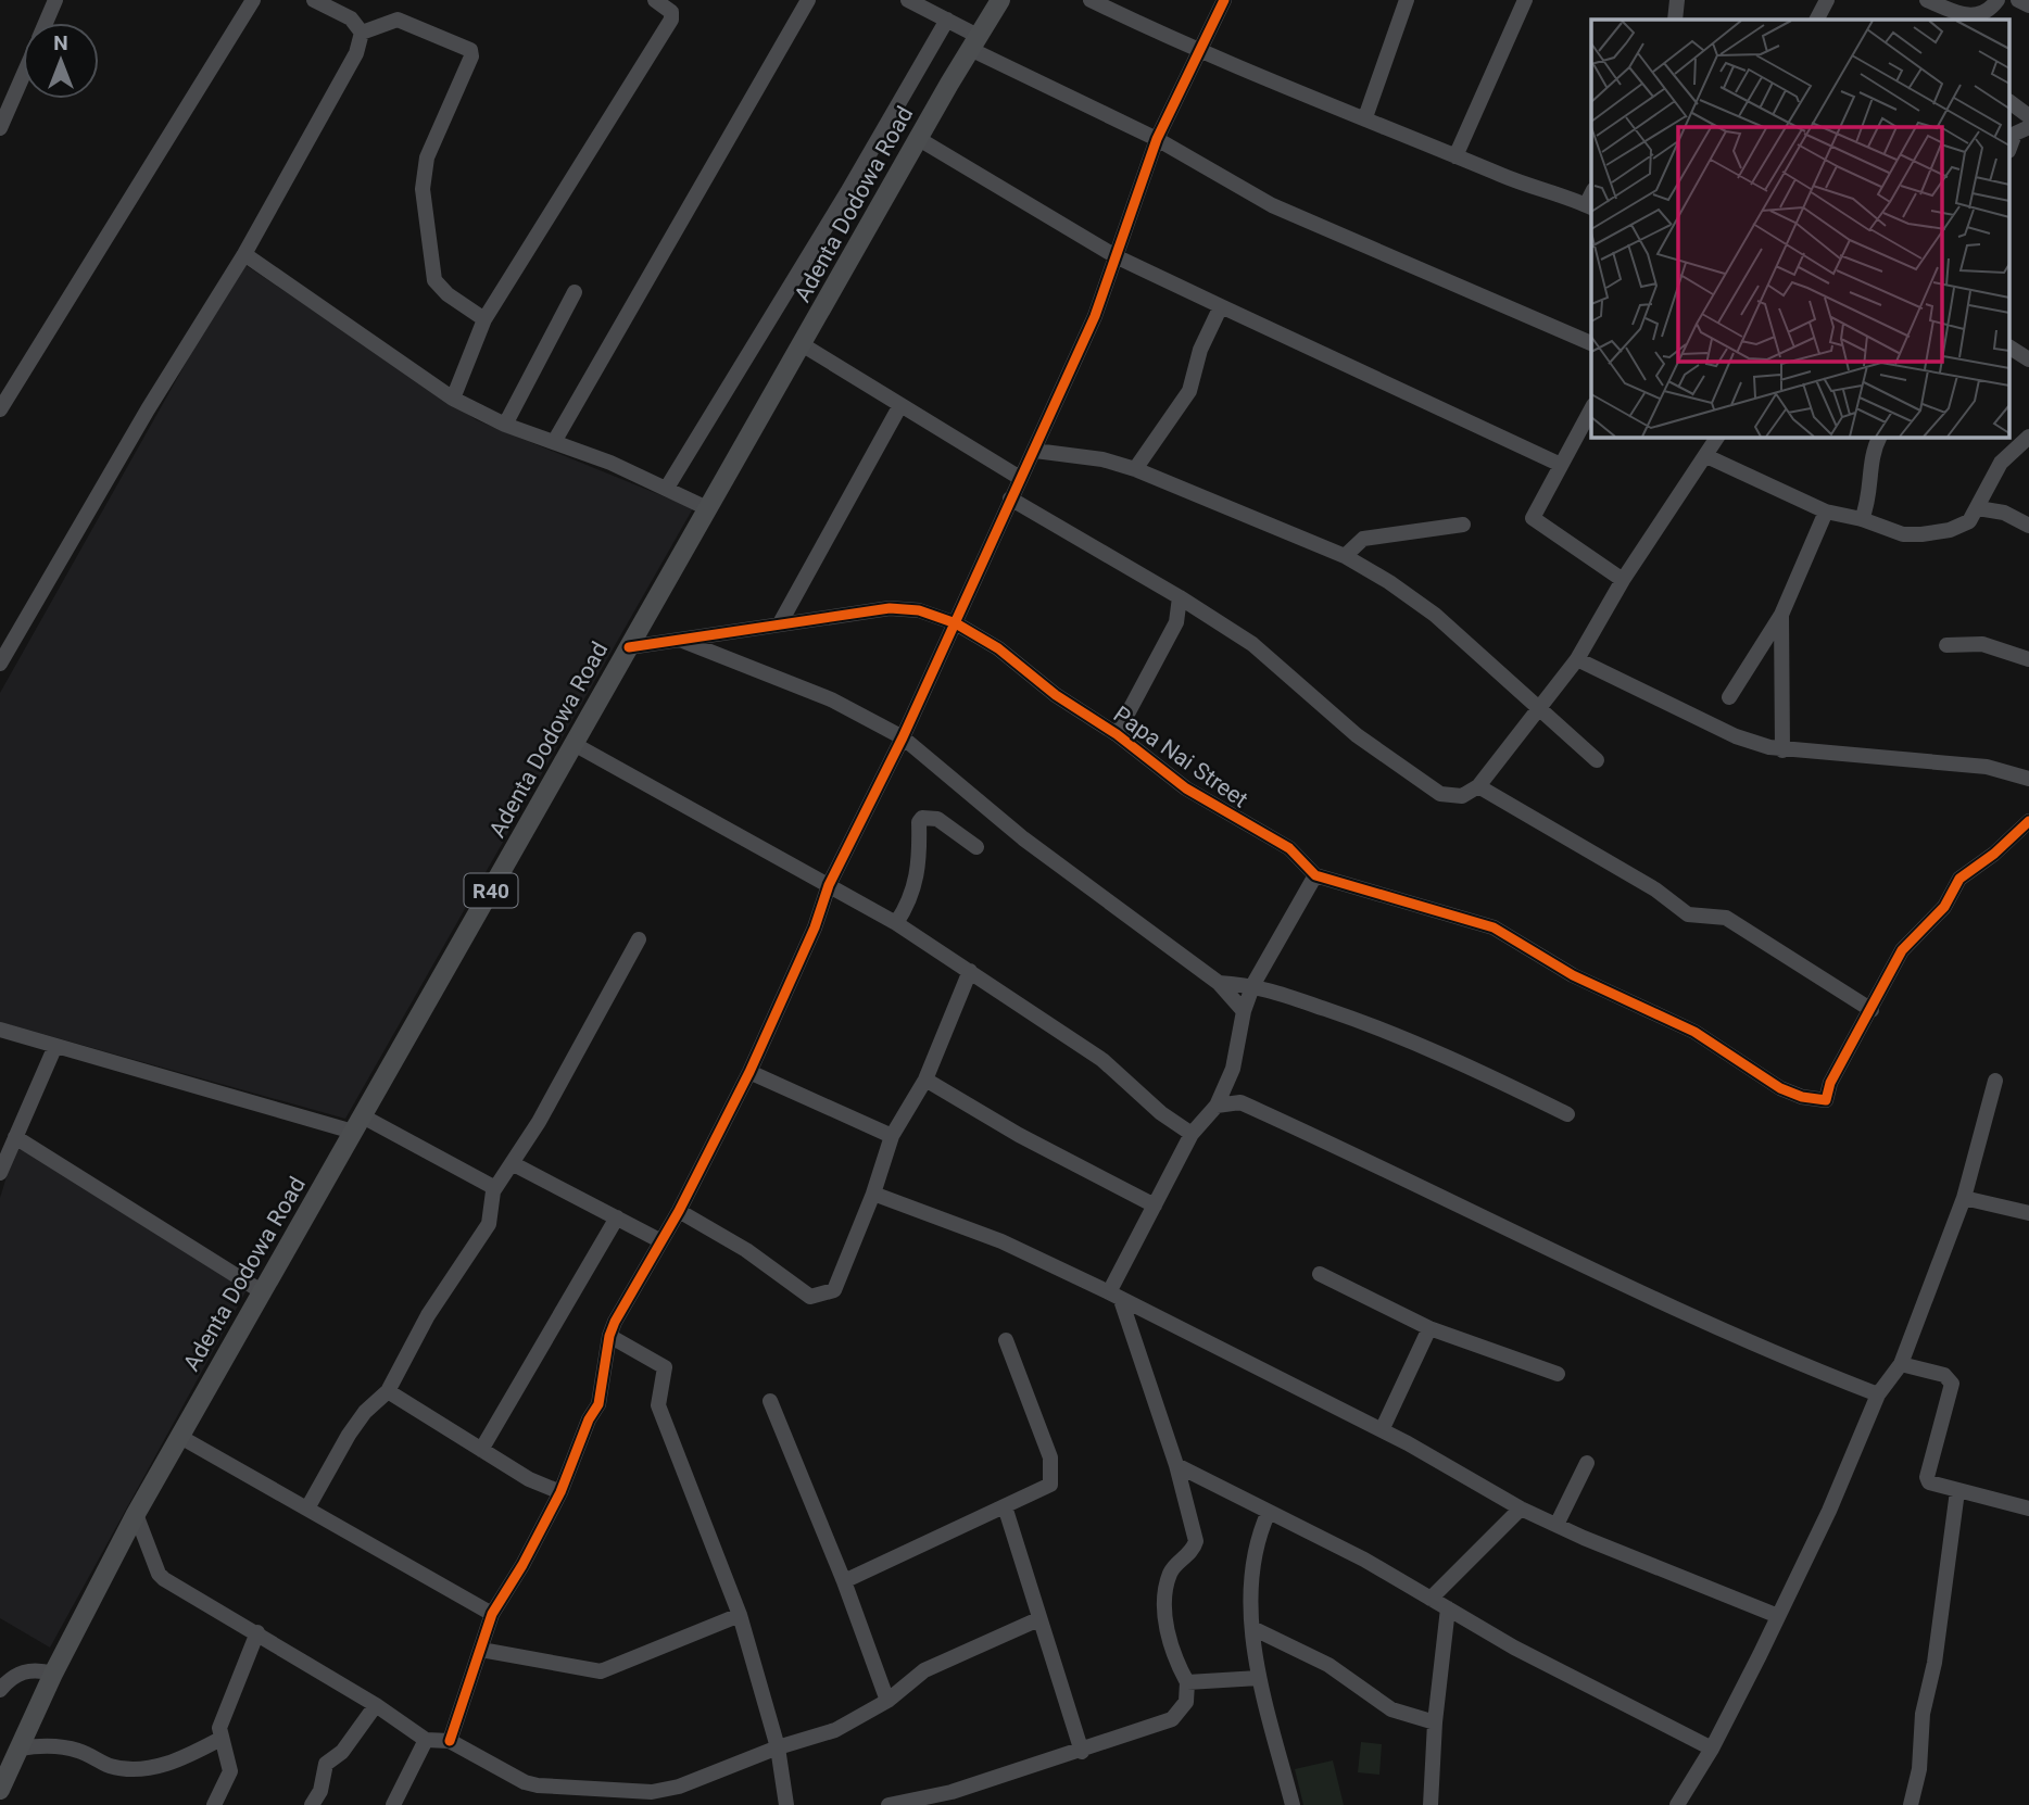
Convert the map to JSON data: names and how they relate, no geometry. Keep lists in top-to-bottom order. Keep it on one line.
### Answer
{"streets":{"main road":["Adenta Dodowa Road","R40"],"street":["Papa Nai Street"]},"crossings":[["Adenta Dodowa Road","Papa Nai Street"]],"north":"top"}
